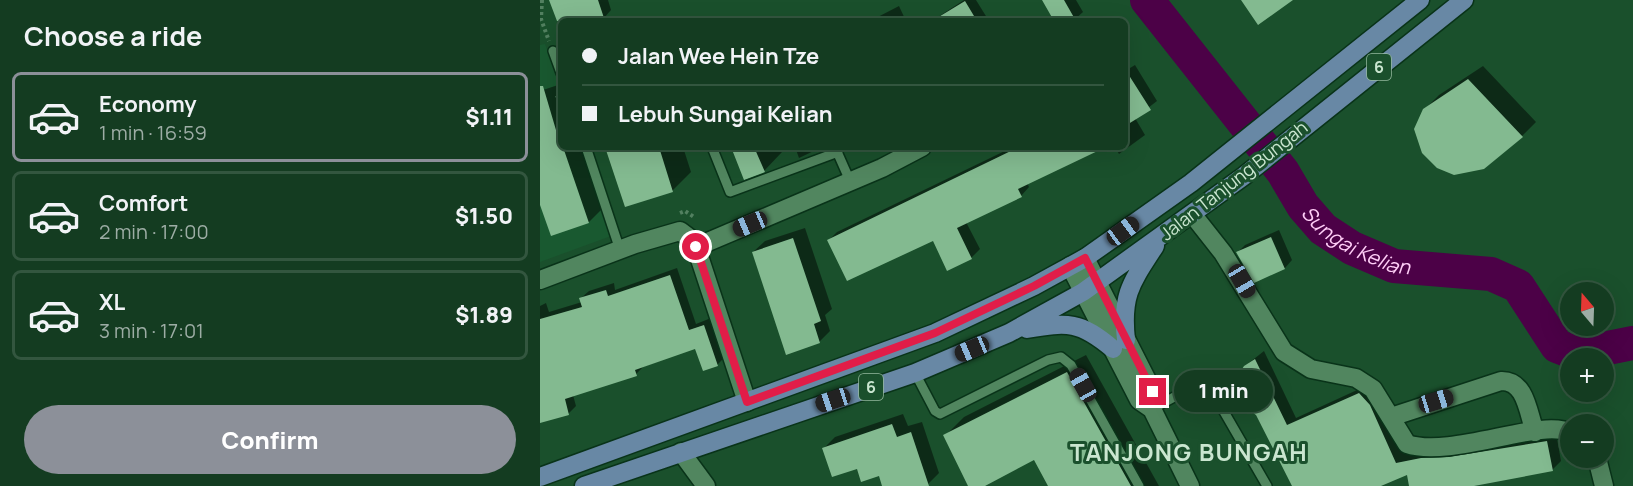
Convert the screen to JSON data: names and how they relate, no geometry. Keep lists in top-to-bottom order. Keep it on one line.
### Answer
{"streets":{"main road":["6","Jalan Tanjung Bungah"]},"districts":["TANJONG BUNGAH"],"water":["Sungai Kelian"],"north":"top","page":{"heading":"Choose a ride","banner":["Jalan Wee Hein Tze","Lebuh Sungai Kelian"],"list":[{"name":"Economy","note":"1 min · 16:59","value":"$1.11"},{"name":"Comfort","note":"2 min · 17:00","value":"$1.50"},{"name":"XL","note":"3 min · 17:01","value":"$1.89"}],"map_buttons":["+","−"],"bubble":"1 min","buttons":"Confirm"}}
